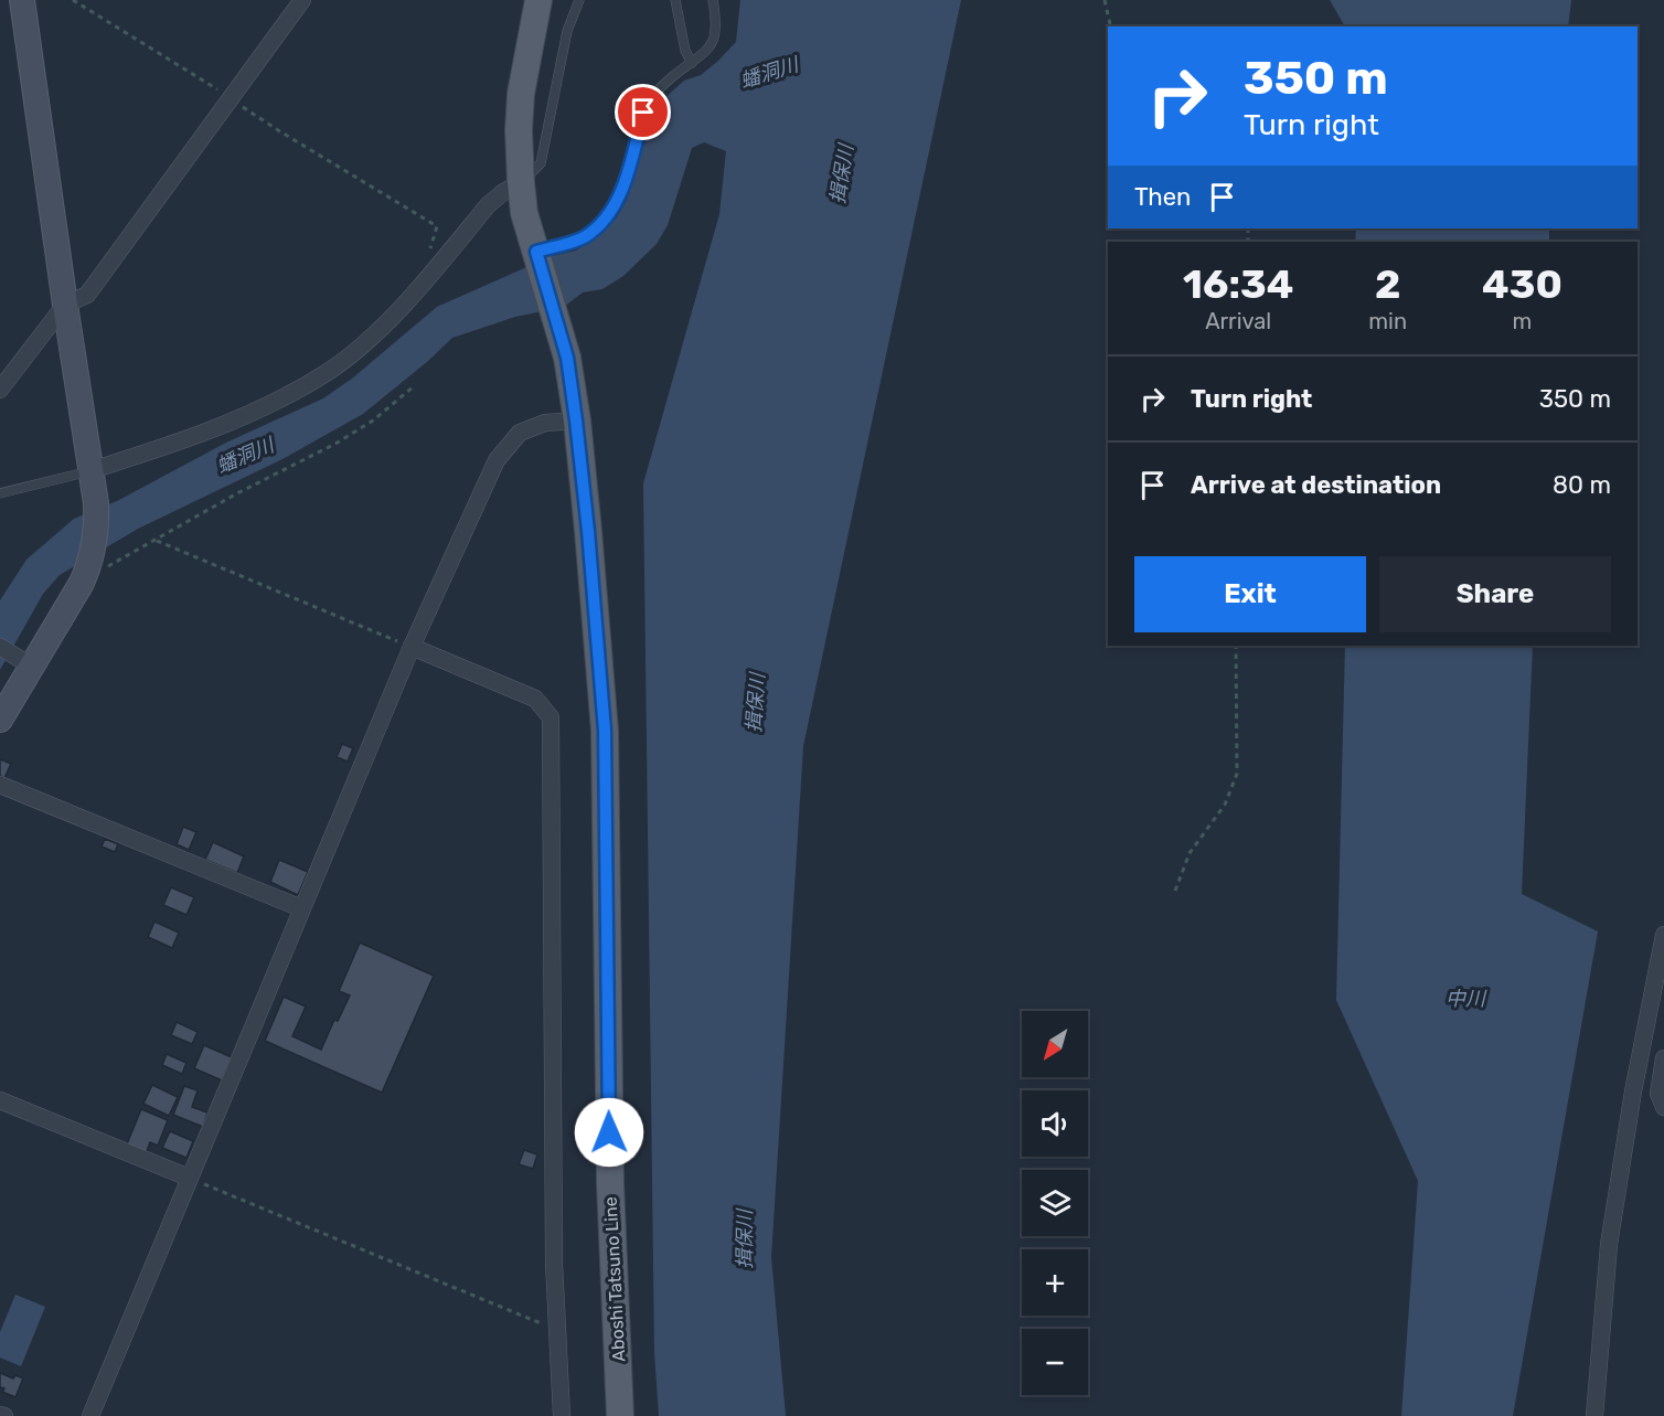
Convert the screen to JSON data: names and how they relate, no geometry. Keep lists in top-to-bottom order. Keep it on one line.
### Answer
{"streets":{"main road":["Aboshi Tatsuno Line"]},"water":["蟠洞川","揖保川","中川"],"north":"bottom left","page":{"turn":["350 m","Turn right"],"then":"Then","eta":["16:34","Arrival","2","min","430","m"],"list":[{"name":"Turn right","value":"350 m"},{"name":"Arrive at destination","value":"80 m"}],"buttons":["Exit","Share"],"map_buttons":["+","−"]}}
